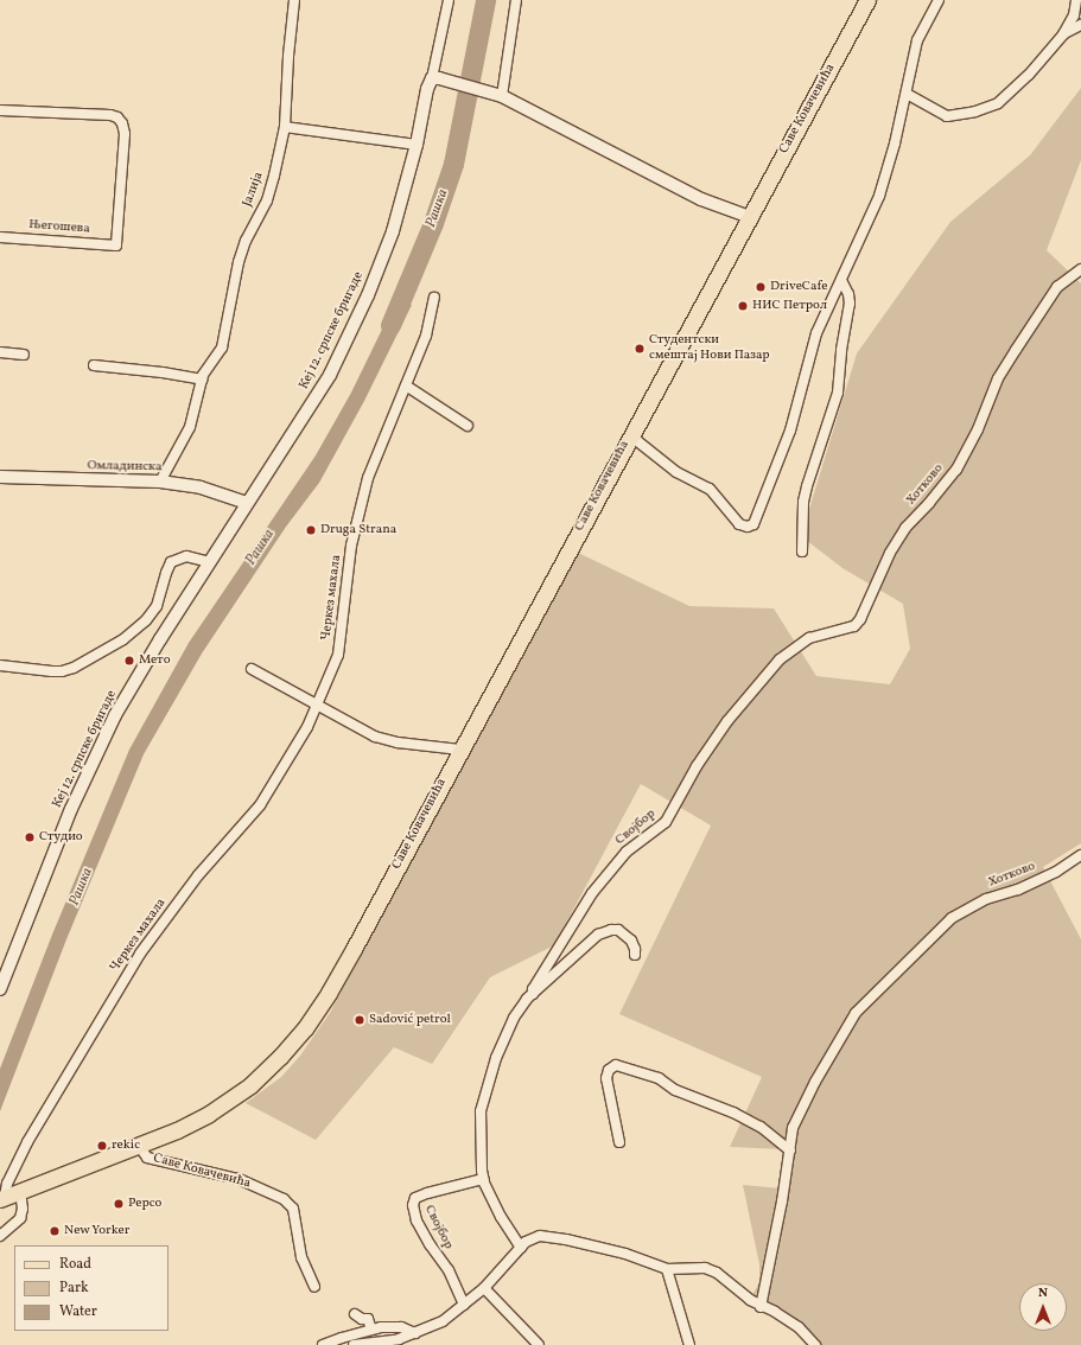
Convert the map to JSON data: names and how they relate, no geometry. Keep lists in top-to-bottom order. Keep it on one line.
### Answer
{"streets":{"main road":["Саве Ковачевића"],"street":["Јалија","Његошева","Кеј 12. српске бригаде","Омладинска","Хотково","Черкез махала","Својбор"]},"crossings":[["Саве Ковачевића","Черкез махала"],["Јалија","Омладинска"],["Кеј 12. српске бригаде","Омладинска"],["Хотково","Својбор"]],"water":["Рашка"],"places":["DriveCafe","НИС Петрол","Студентски смештај Нови Пазар","Druga Strana","Мето","Студио","Sadović petrol","rekic","Pepco","New Yorker"],"legend":["Road","Park","Water"],"north":"top"}
